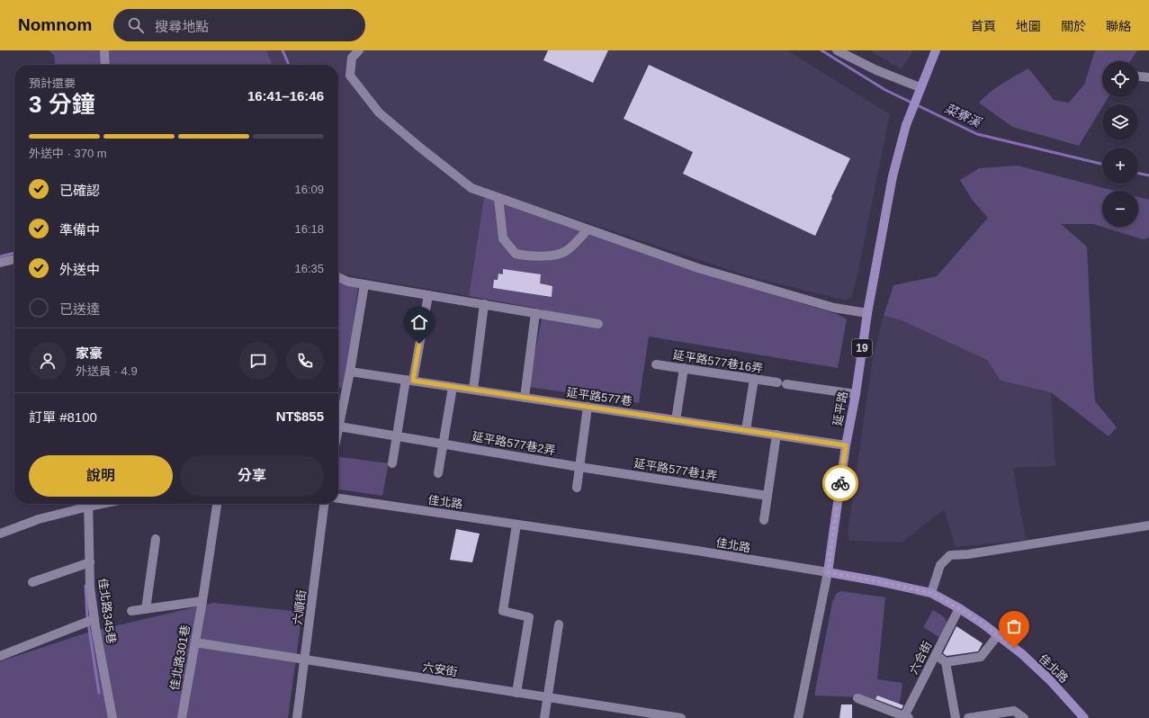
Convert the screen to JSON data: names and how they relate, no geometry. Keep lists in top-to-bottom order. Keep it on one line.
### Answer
{"streets":{"main road":["19","延平路","佳北路"],"street":["延平路577巷16弄","延平路577巷","延平路577巷2弄","延平路577巷1弄","六順街","佳北路345巷","佳北路301巷","六合街","六安街"]},"crossings":[["19","延平路"],["延平路577巷16弄","延平路"],["延平路577巷","延平路"],["延平路","佳北路"],["延平路577巷2弄","延平路577巷1弄"],["佳北路","六合街"],["六順街","六安街"],["佳北路301巷","六安街"]],"water":["菜寮溪"],"page":{"header":"Nomnom","search":"搜尋地點","nav":["首頁","地圖","關於","聯絡"],"map_buttons":["+","−"],"heading":["3 分鐘","預計還要","16:41–16:46"],"panel":["家豪","外送員 · 4.9","訂單 #8100","NT$855"],"bar":"外送中 · 370 m","list":[["已確認","16:09"],["準備中","16:18"],["外送中","16:35"],"已送達"],"buttons":["說明","分享"]}}
